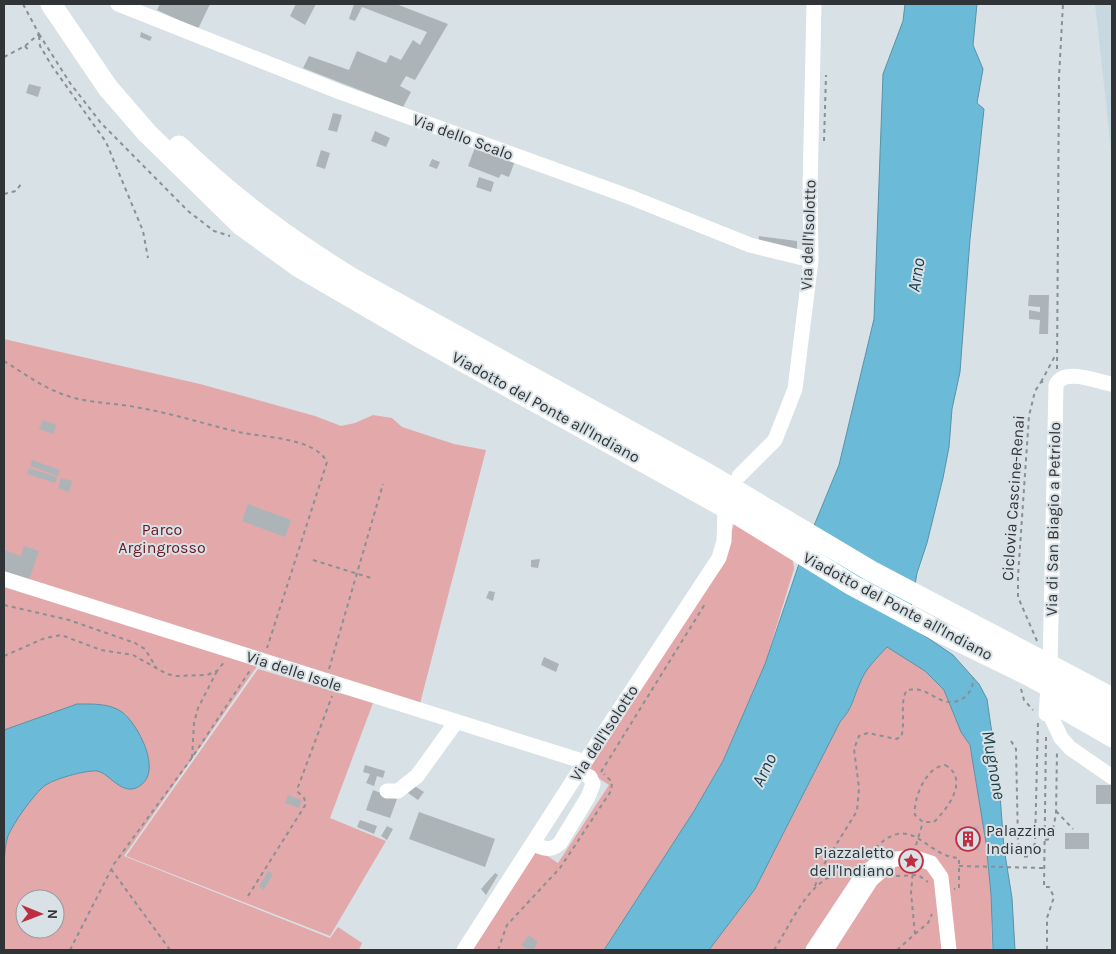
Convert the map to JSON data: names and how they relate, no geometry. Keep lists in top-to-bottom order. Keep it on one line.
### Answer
{"streets":{"highway":["Viadotto del Ponte all'Indiano"],"street":["Via dello Scalo","Via dell'Isolotto","Via di San Biagio a Petriolo","Via delle Isole"],"path":["Ciclovia Cascine-Renai"]},"crossings":[["Via dello Scalo","Via dell'Isolotto"],["Via dell'Isolotto","Via delle Isole"],["Ciclovia Cascine-Renai","Via di San Biagio a Petriolo"]],"water":["Arno","Mugnone"],"parks":["Parco Argingrosso"],"places":{"building":["Palazzina Indiano"],"place":["Piazzaletto dell'Indiano"]},"north":"right"}
